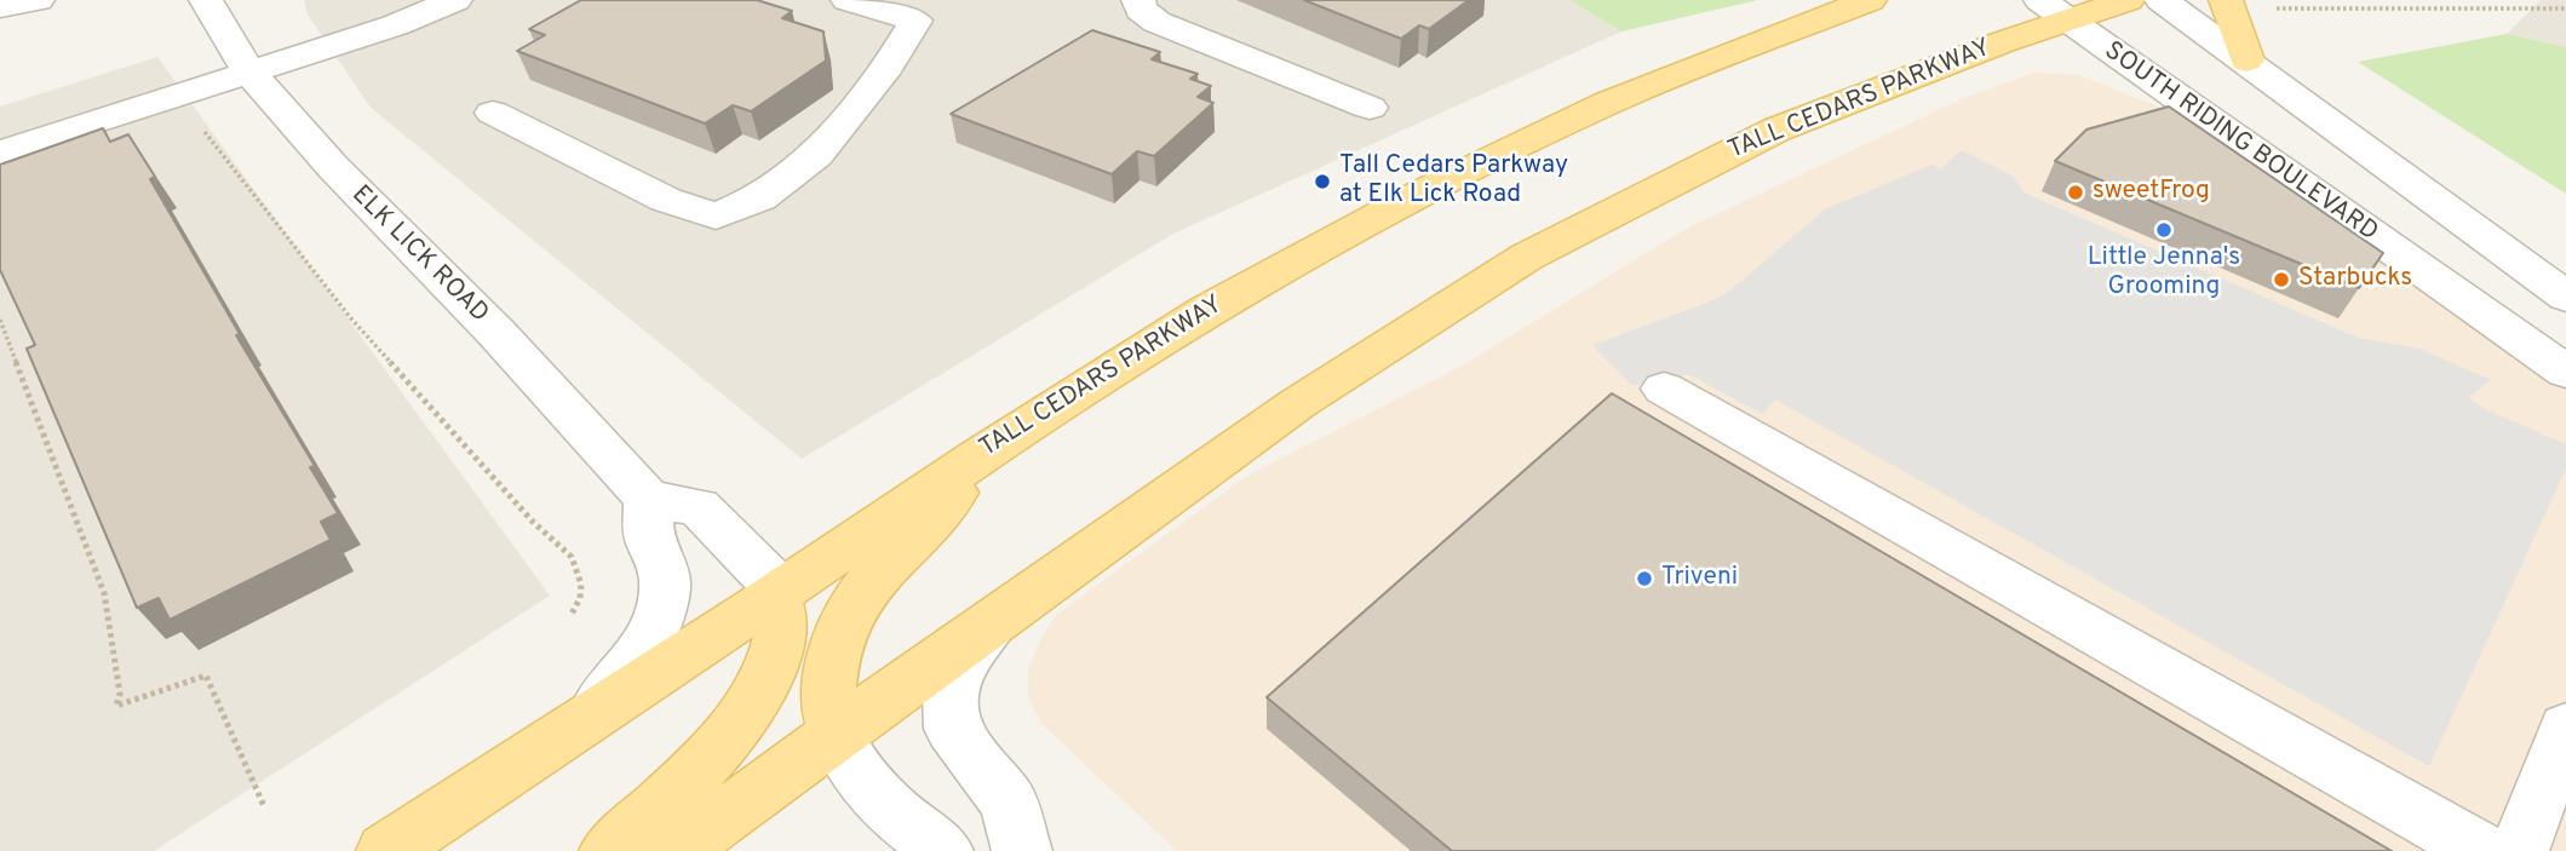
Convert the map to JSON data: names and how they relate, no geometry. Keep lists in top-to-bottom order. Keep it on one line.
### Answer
{"streets":{"main road":["TALL CEDARS PARKWAY"],"street":["SOUTH RIDING BOULEVARD","ELK LICK ROAD"]},"crossings":[["TALL CEDARS PARKWAY","SOUTH RIDING BOULEVARD"]],"places":["Tall Cedars Parkway at Elk Lick Road","sweetFrog","Little Jenna's Grooming","Starbucks","Triveni"]}
